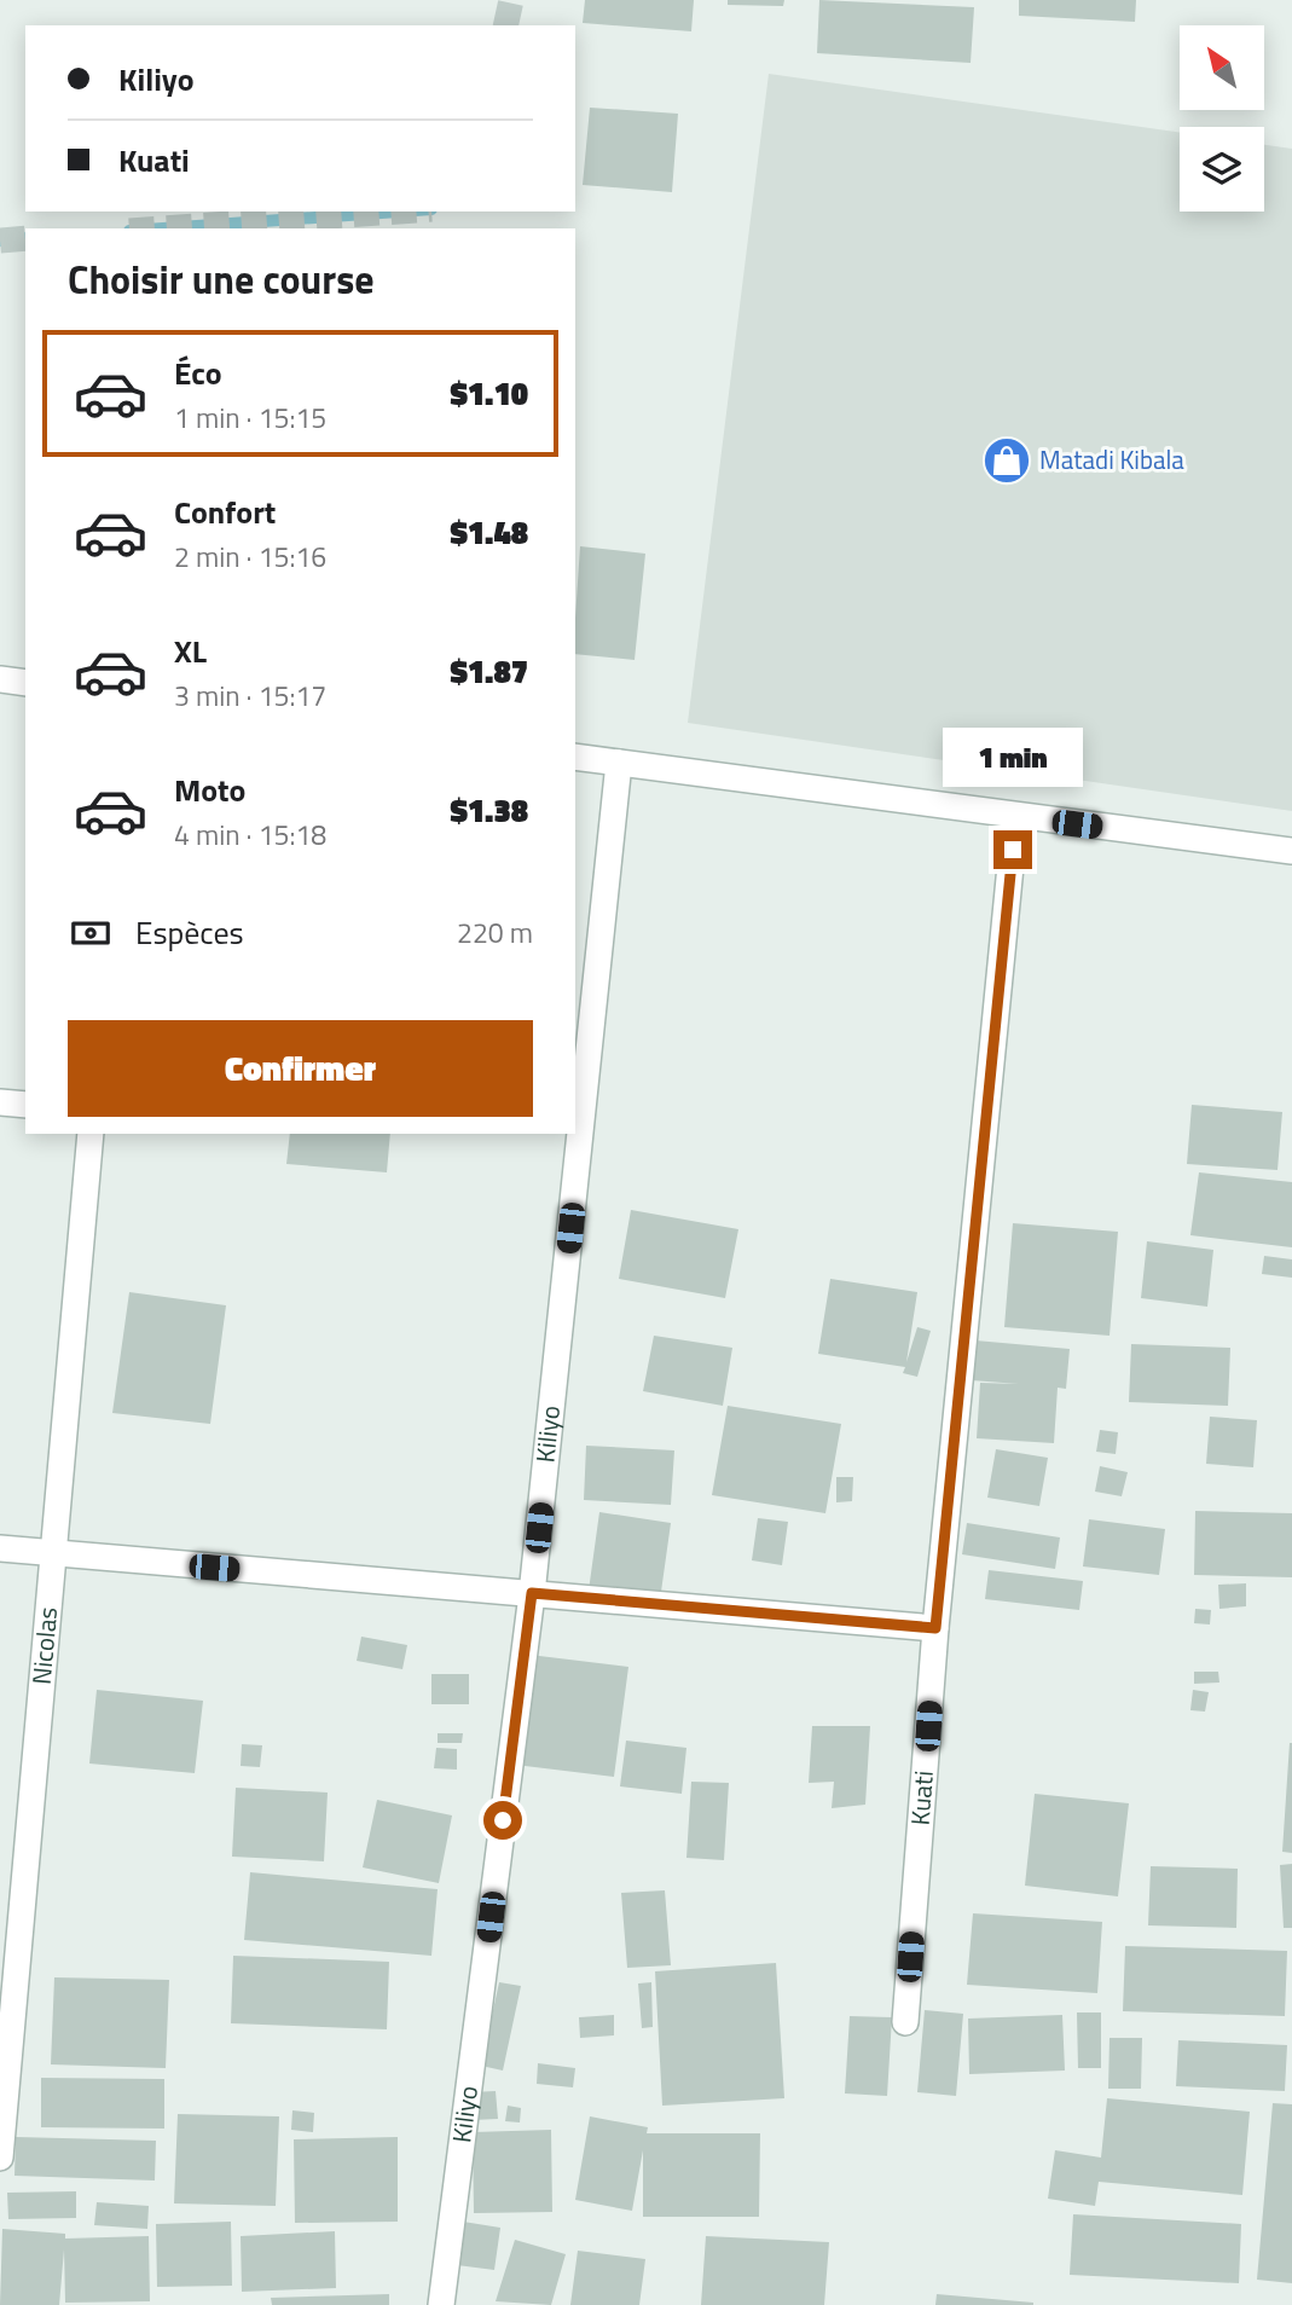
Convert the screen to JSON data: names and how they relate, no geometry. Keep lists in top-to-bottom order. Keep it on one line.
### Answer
{"streets":{"street":["Kiliyo","Nicolas","Kuati"]},"places":{"shop":["Matadi Kibala"]},"north":"top left","page":{"banner":["Kiliyo","Kuati"],"heading":"Choisir une course","list":[{"name":"Éco","note":"1 min · 15:15","value":"$1.10"},{"name":"Confort","note":"2 min · 15:16","value":"$1.48"},{"name":"XL","note":"3 min · 15:17","value":"$1.87"},{"name":"Moto","note":"4 min · 15:18","value":"$1.38"}],"bubble":"1 min","pay":["Espèces","220 m"],"buttons":"Confirmer"}}
